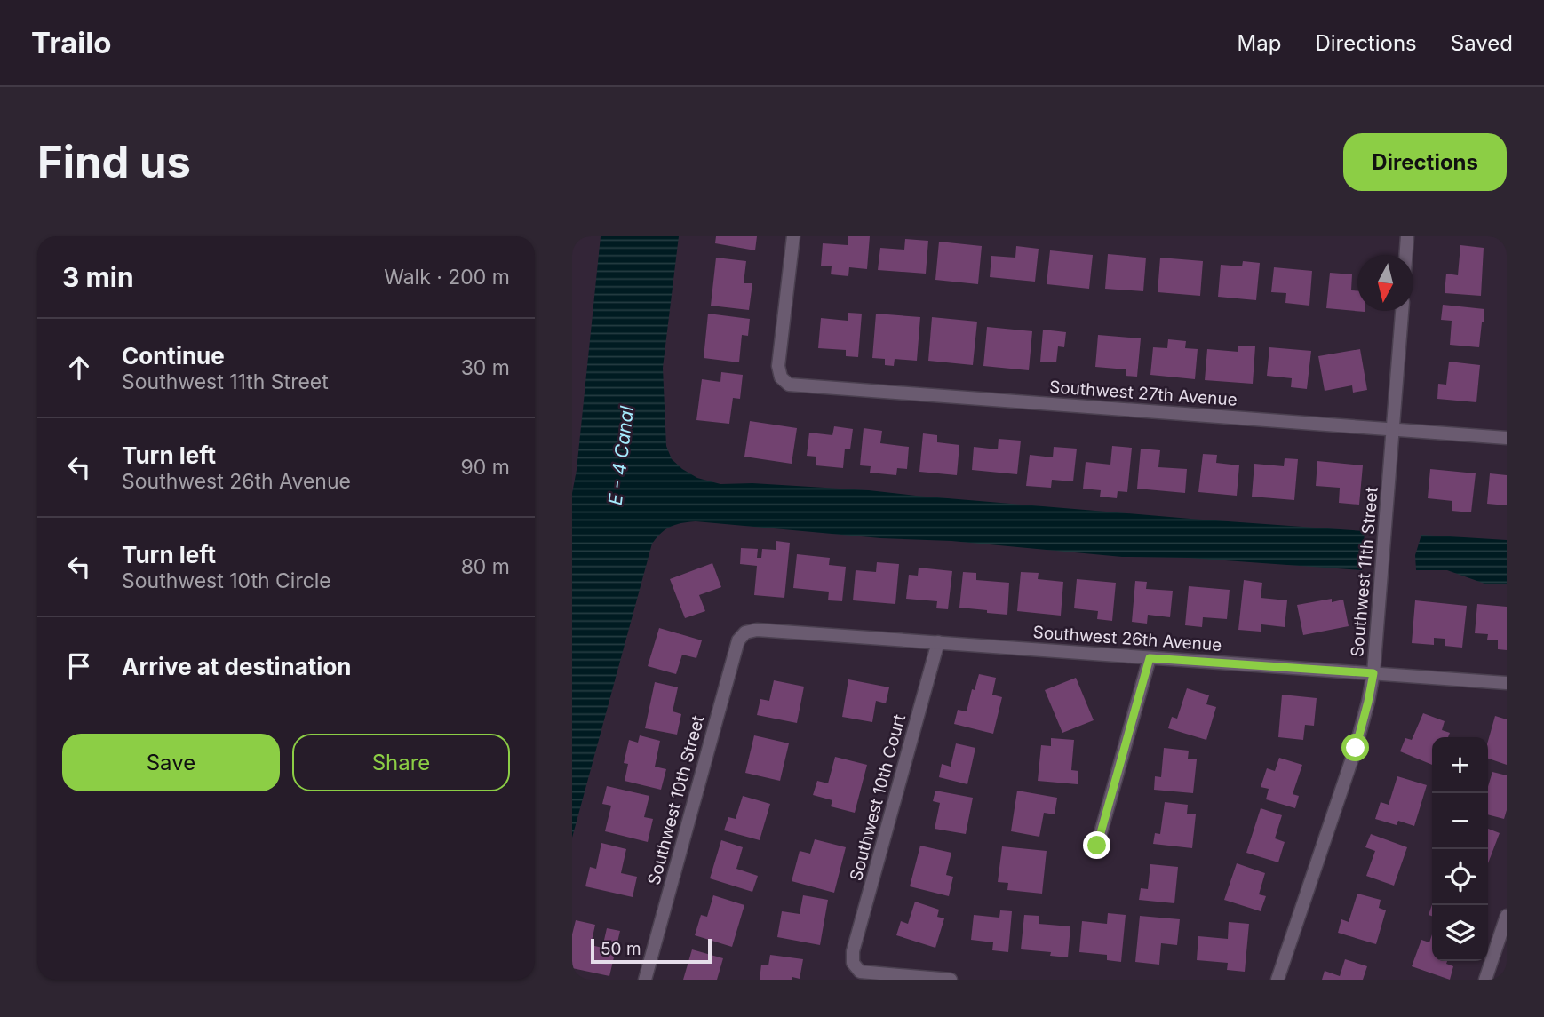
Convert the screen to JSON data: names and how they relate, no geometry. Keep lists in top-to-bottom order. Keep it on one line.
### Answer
{"streets":{"street":["Southwest 27th Avenue","Southwest 11th Street","Southwest 26th Avenue","Southwest 10th Court","Southwest 10th Street"]},"crossings":[["Southwest 27th Avenue","Southwest 11th Street"],["Southwest 11th Street","Southwest 26th Avenue"],["Southwest 26th Avenue","Southwest 10th Court"],["Southwest 26th Avenue","Southwest 10th Street"]],"water":["E - 4 Canal"],"scale_bar":"50 m","north":"bottom","page":{"header":"Trailo","nav":["Map","Directions","Saved"],"buttons":["Directions",["Save","Share"]],"title":"Find us","heading":["3 min","Walk · 200 m"],"list":[["Continue","Southwest 11th Street","30 m"],["Turn left","Southwest 26th Avenue","90 m"],["Turn left","Southwest 10th Circle","80 m"],"Arrive at destination"],"map_buttons":["+","−"],"scale":"50 m"}}
